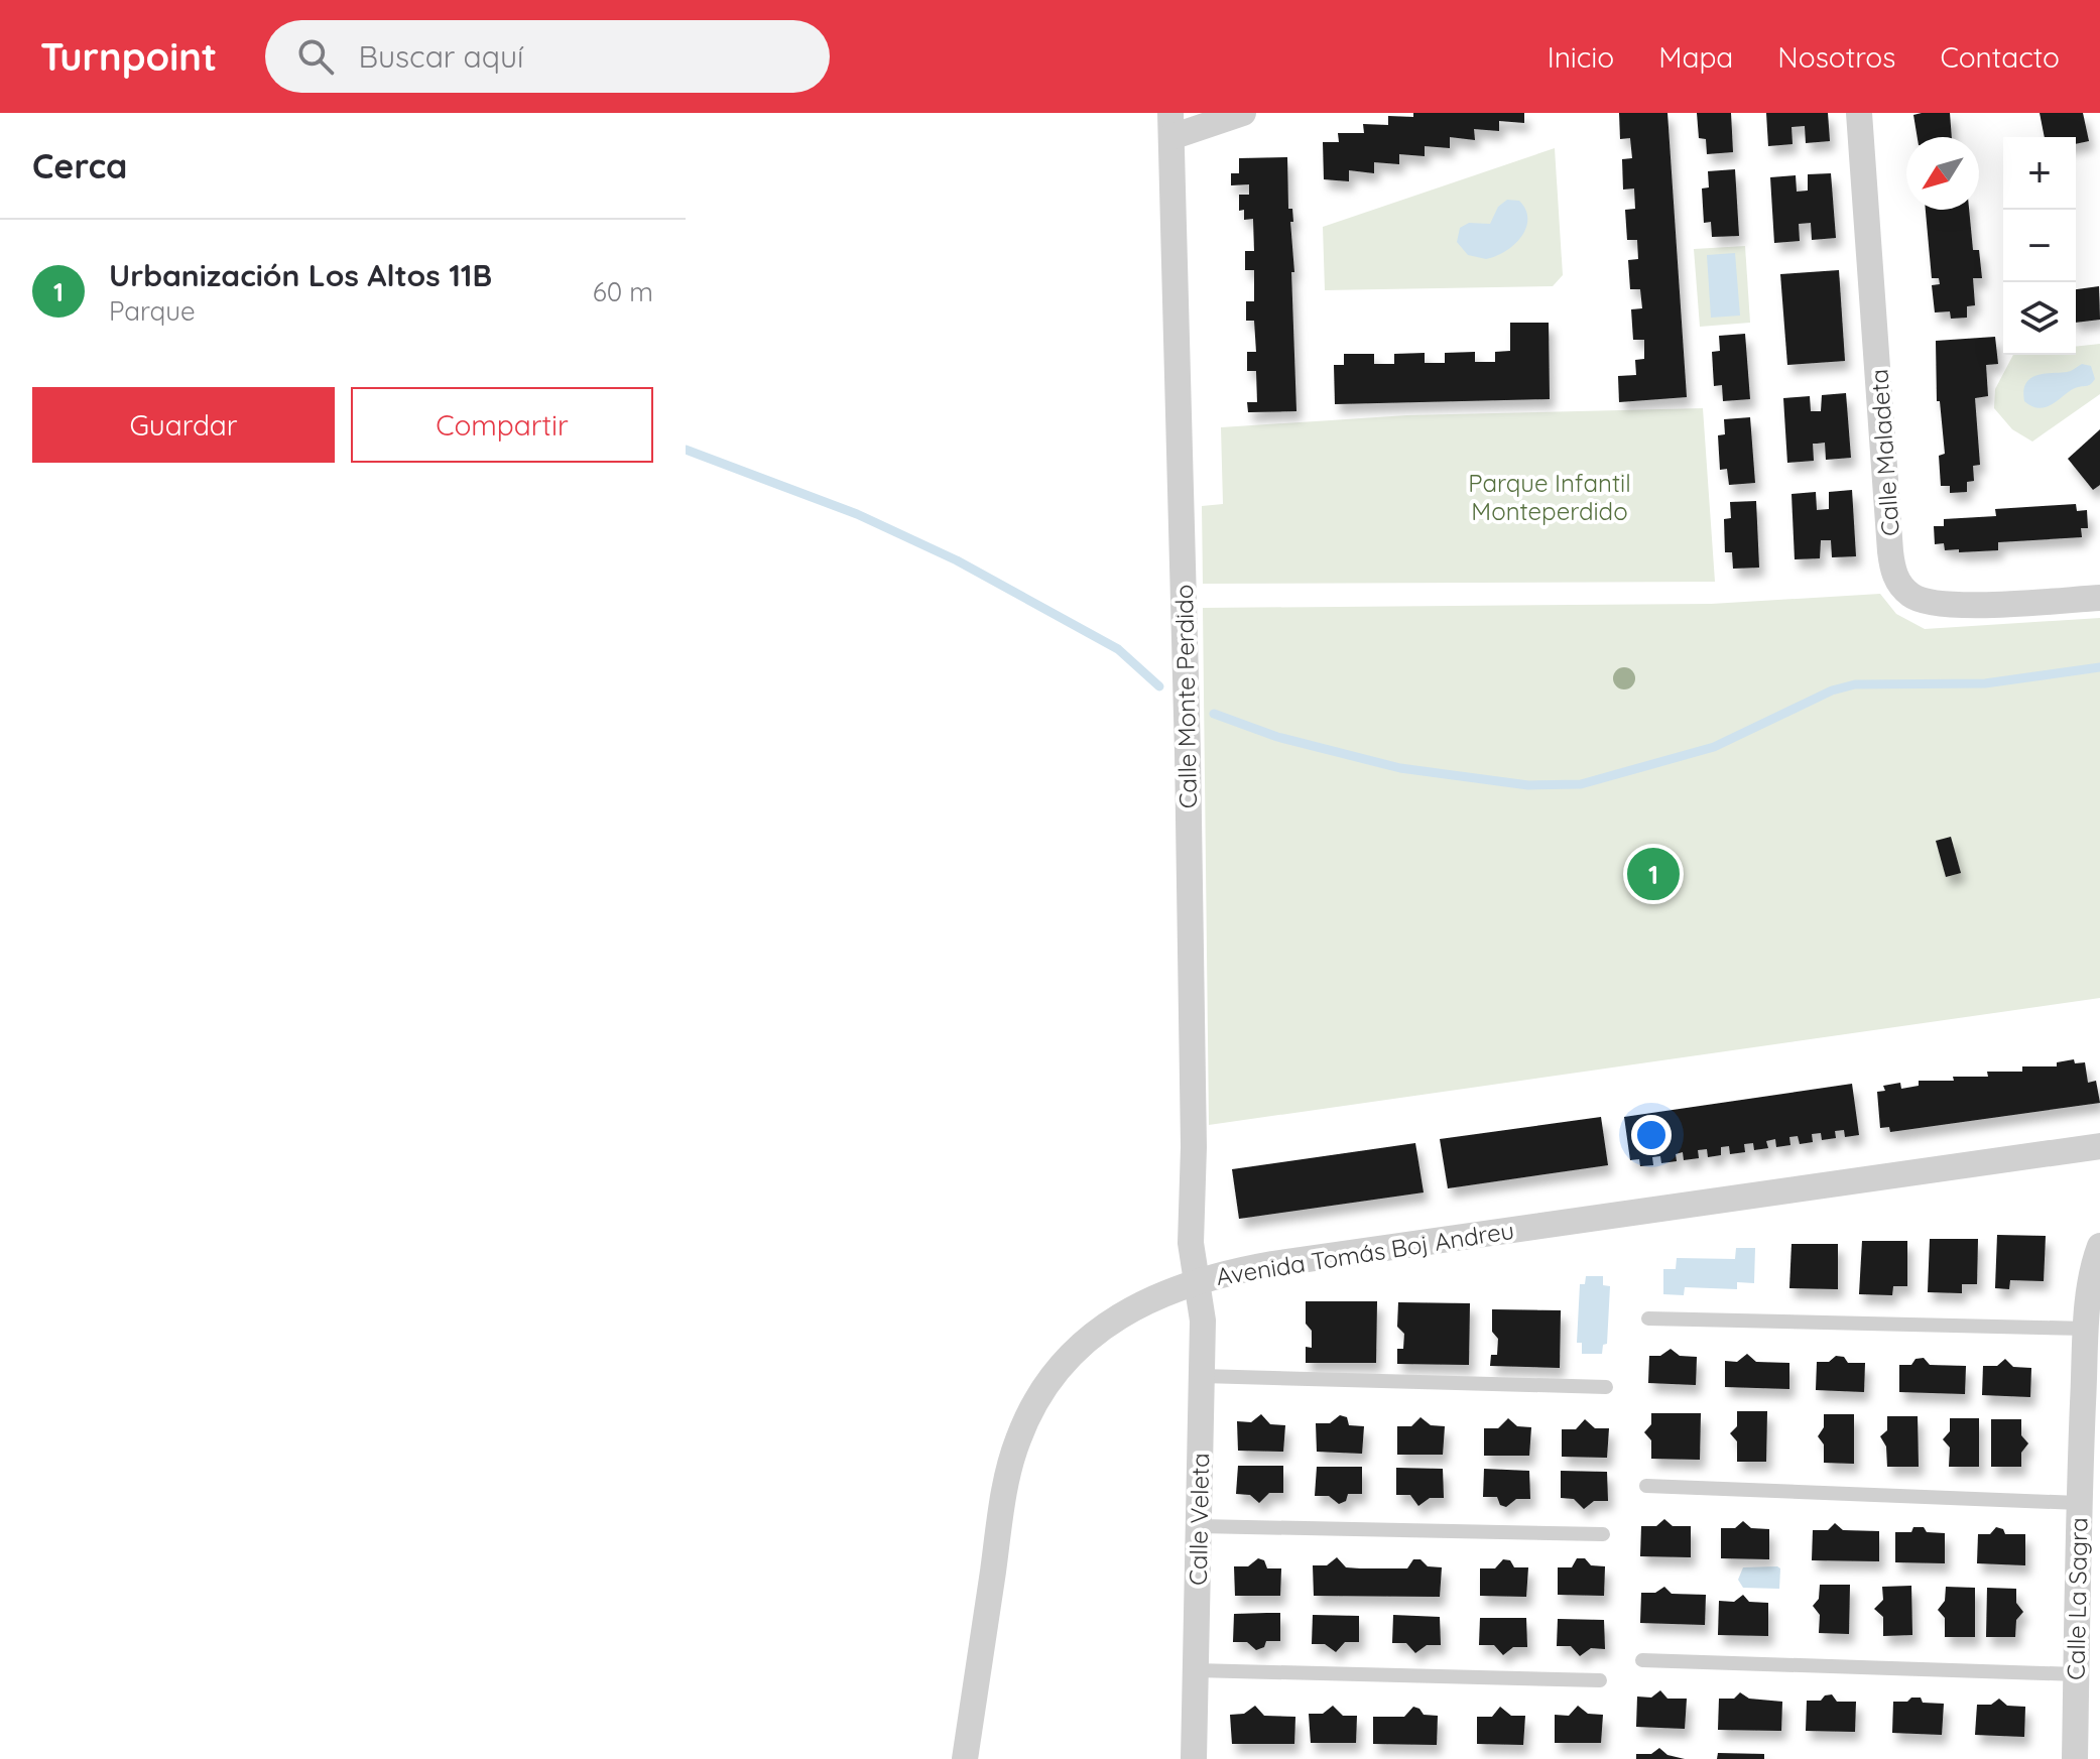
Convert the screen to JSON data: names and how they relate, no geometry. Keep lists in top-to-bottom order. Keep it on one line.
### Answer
{"streets":{"street":["Calle Maladeta","Calle Monte Perdido","Avenida Tomás Boj Andreu","Calle Veleta","Calle La Sagra"]},"crossings":[["Calle Monte Perdido","Avenida Tomás Boj Andreu"],["Calle Monte Perdido","Calle Veleta"],["Avenida Tomás Boj Andreu","Calle Veleta"]],"parks":["Parque Infantil Monteperdido"],"north":"bottom left","page":{"header":"Turnpoint","search":"Buscar aquí","nav":["Inicio","Mapa","Nosotros","Contacto"],"heading":"Cerca","map_buttons":["+","−"],"list":[{"mark":"1","name":"Urbanización Los Altos 11B","note":"Parque","value":"60 m"}],"buttons":["Guardar","Compartir"],"pins":"1"}}
